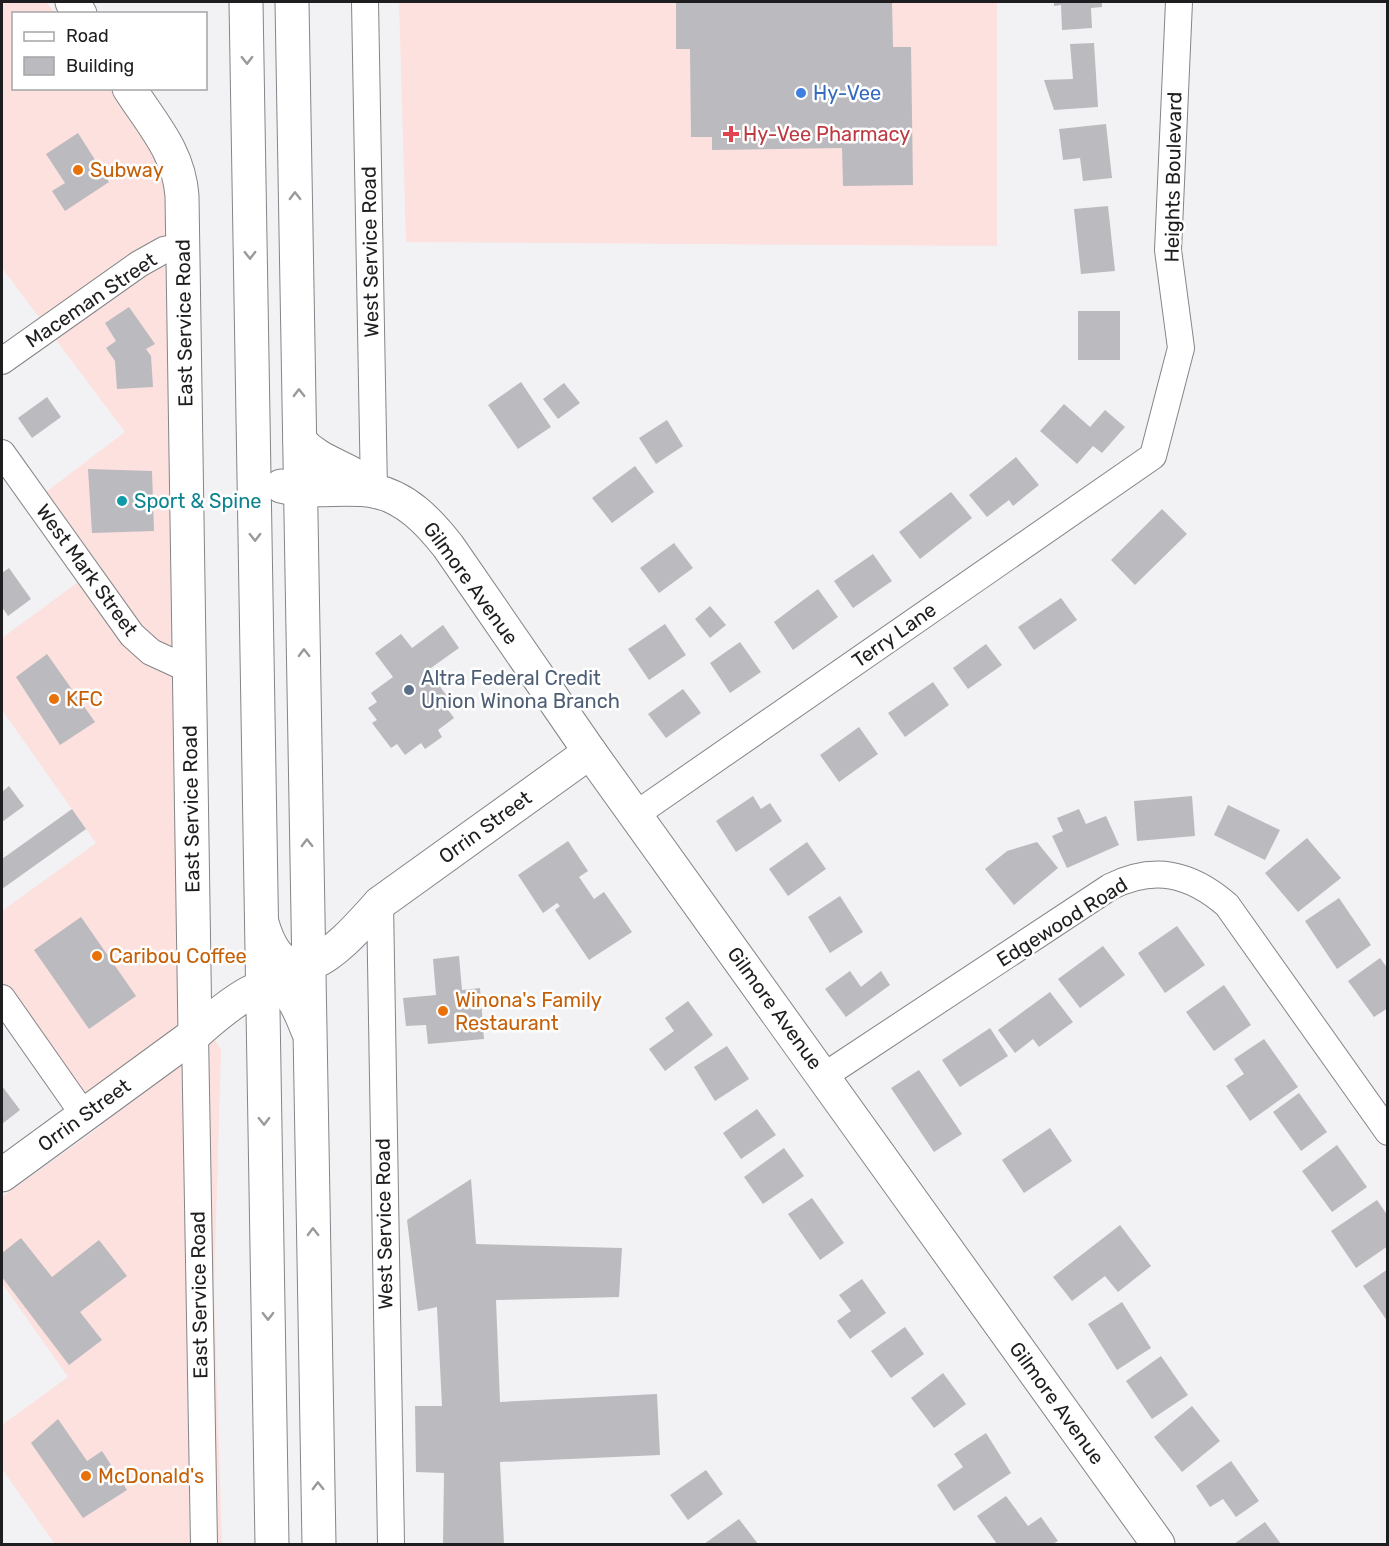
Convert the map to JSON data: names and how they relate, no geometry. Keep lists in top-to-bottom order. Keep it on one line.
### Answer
{"streets":{"main road":["East Service Road","Gilmore Avenue","Orrin Street"],"street":["Heights Boulevard","West Service Road","Maceman Street","West Mark Street","Terry Lane","Edgewood Road"]},"crossings":[["Heights Boulevard","Terry Lane"],["West Service Road","Gilmore Avenue"],["West Service Road","Orrin Street"],["Maceman Street","East Service Road"],["East Service Road","West Mark Street"],["East Service Road","Orrin Street"],["Gilmore Avenue","Terry Lane"],["Gilmore Avenue","Orrin Street"],["Gilmore Avenue","Edgewood Road"]],"places":{"other":["Hy-Vee","Subway","Sport & Spine","Altra Federal Credit Union Winona Branch","KFC","Caribou Coffee","Winona's Family Restaurant","McDonald's"],"health":["Hy-Vee Pharmacy"]},"legend":["Road","Building"]}
